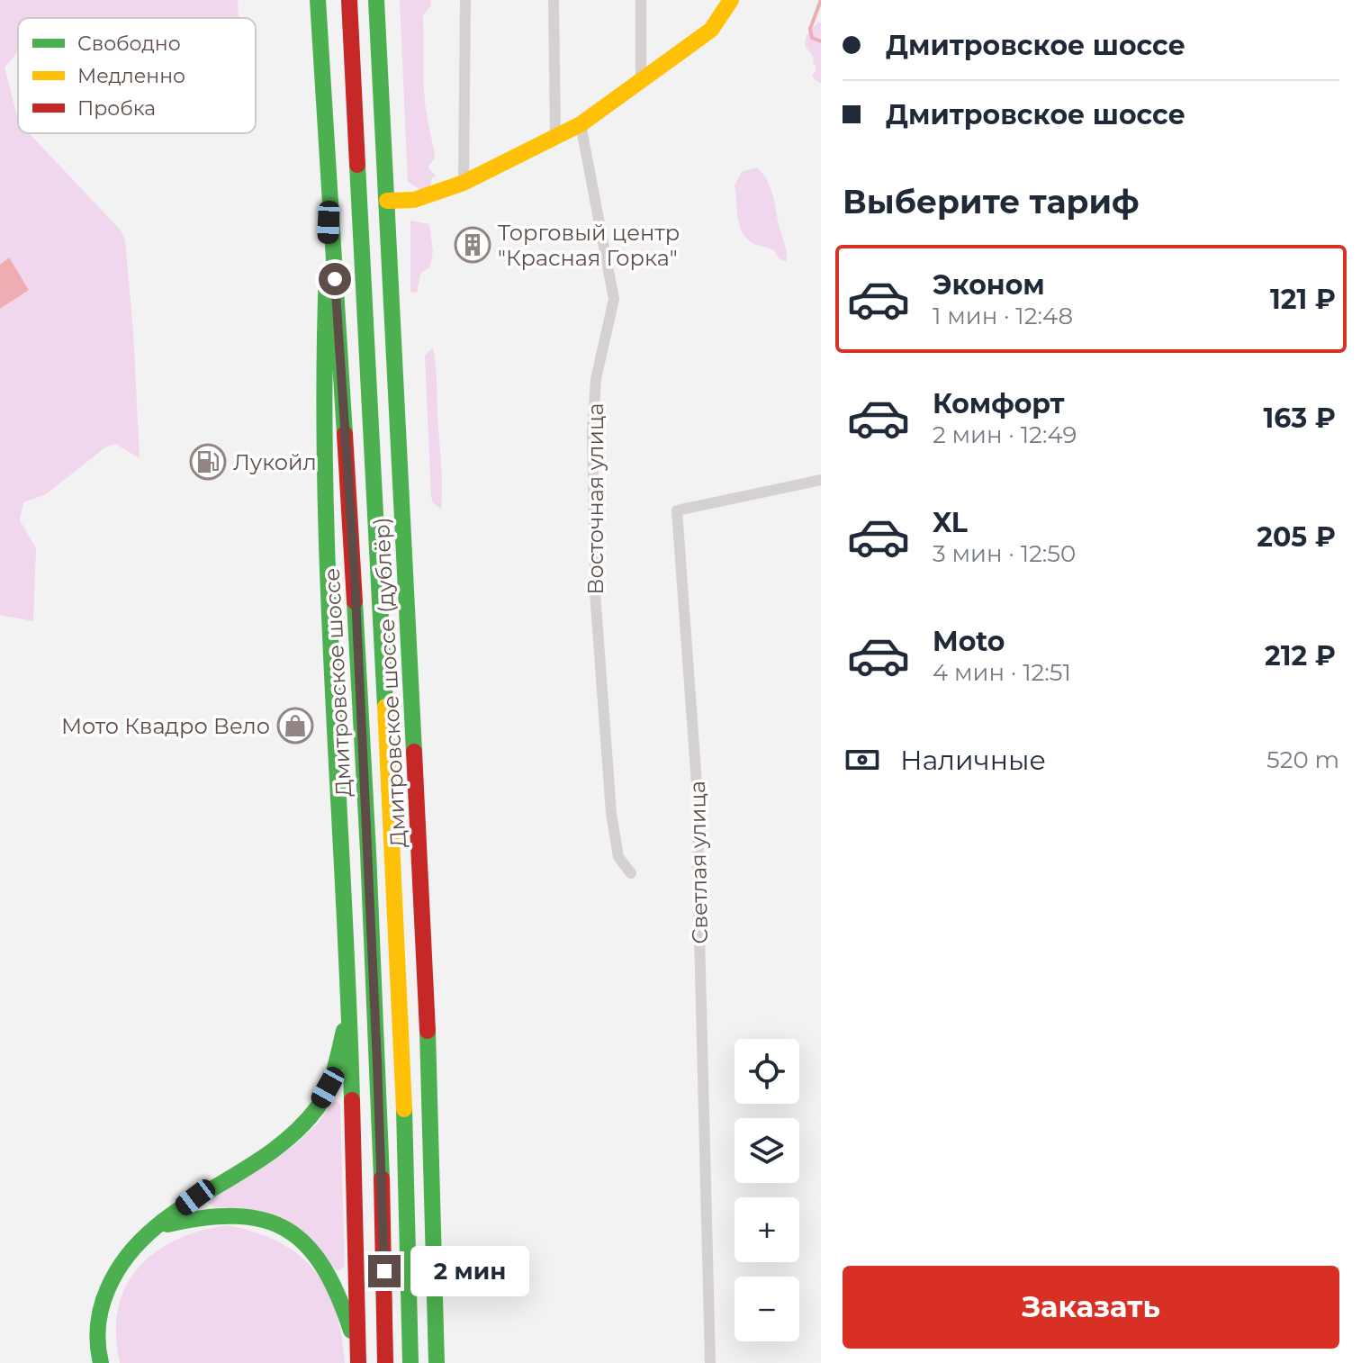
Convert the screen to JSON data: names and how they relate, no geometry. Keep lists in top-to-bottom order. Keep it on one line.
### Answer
{"streets":{"main road":["Дмитровское шоссе","Дмитровское шоссе (дублёр)"],"street":["Восточная улица","Светлая улица"]},"places":{"building":["Торговый центр \"Красная Горка\""],"fuel station":["Лукойл"],"shop":["Мото Квадро Вело"]},"legend":["Свободно","Медленно","Пробка"],"page":{"banner":["Дмитровское шоссе","Дмитровское шоссе"],"heading":"Выберите тариф","list":[{"name":"Эконом","note":"1 мин · 12:48","value":"121 ₽"},{"name":"Комфорт","note":"2 мин · 12:49","value":"163 ₽"},{"name":"XL","note":"3 мин · 12:50","value":"205 ₽"},{"name":"Moto","note":"4 мин · 12:51","value":"212 ₽"}],"pay":["Наличные","520 m"],"map_buttons":["+","−"],"bubble":"2 мин","buttons":"Заказать"}}
